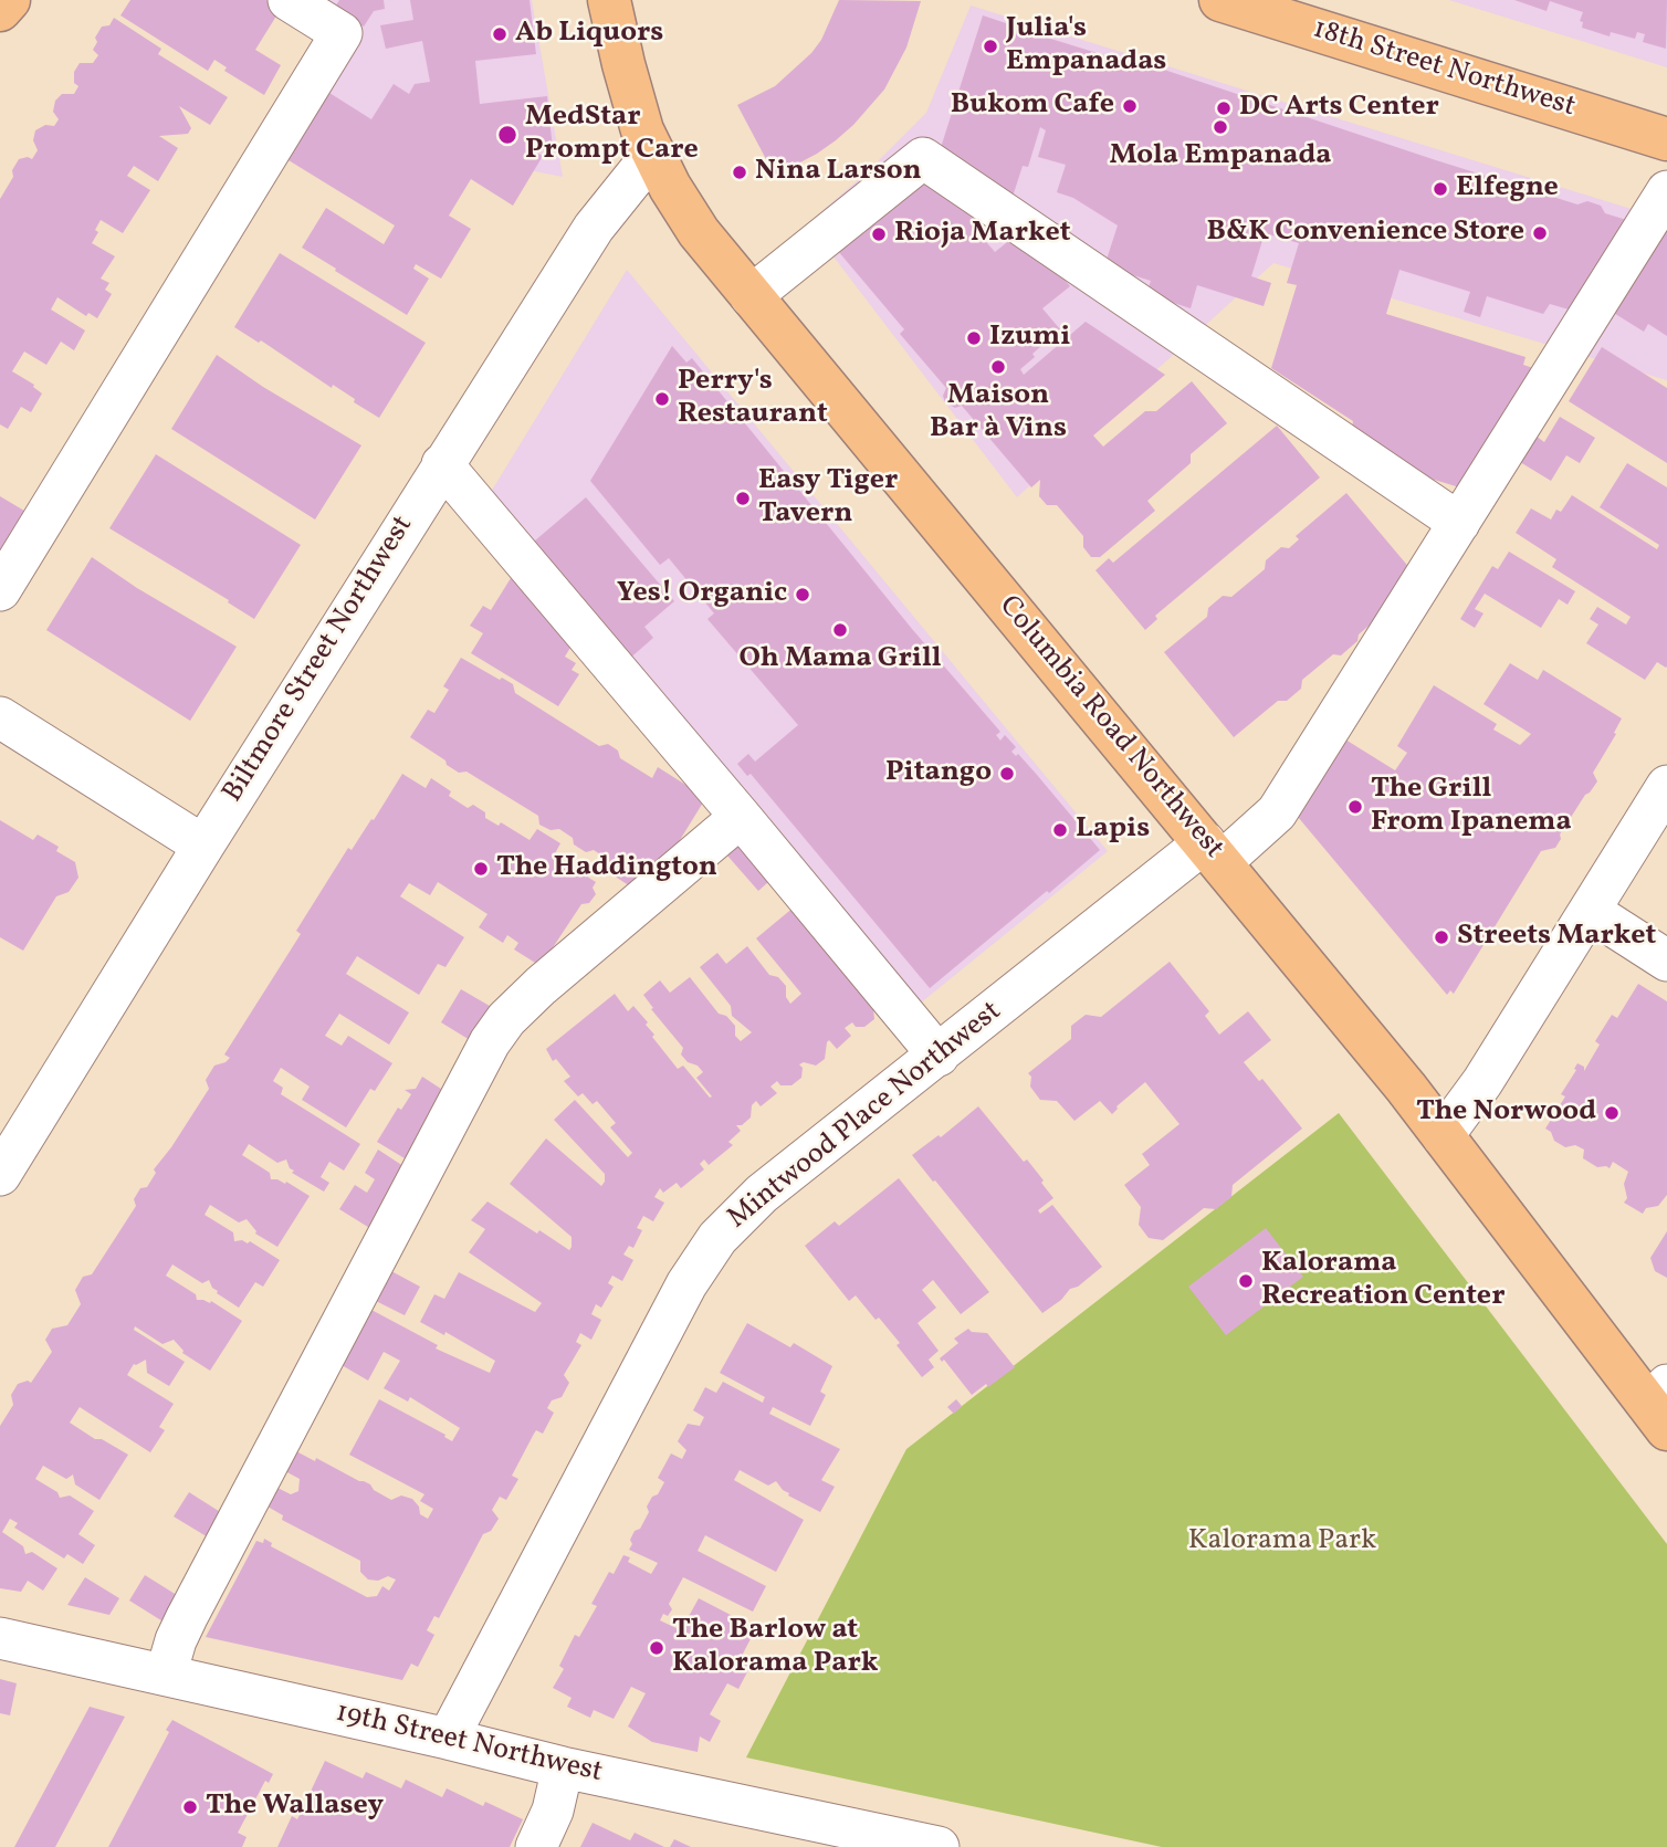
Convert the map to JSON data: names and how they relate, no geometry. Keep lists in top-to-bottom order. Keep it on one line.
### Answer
{"streets":{"main road":["18th Street Northwest","Columbia Road Northwest"],"street":["Biltmore Street Northwest","Mintwood Place Northwest","19th Street Northwest"]},"crossings":[["Biltmore Street Northwest","Columbia Road Northwest"],["Columbia Road Northwest","Mintwood Place Northwest"],["Mintwood Place Northwest","19th Street Northwest"]],"parks":["Kalorama Park"],"places":["Ab Liquors","Julia's Empanadas","Bukom Cafe","DC Arts Center","Mola Empanada","MedStar Prompt Care","Nina Larson","Elfegne","B&K Convenience Store","Rioja Market","Izumi","Maison Bar à Vins","Perry's Restaurant","Easy Tiger Tavern","Yes! Organic","Oh Mama Grill","Pitango","The Grill From Ipanema","Lapis","The Haddington","Streets Market","The Norwood","Kalorama Recreation Center","The Barlow at Kalorama Park","The Wallasey"]}
